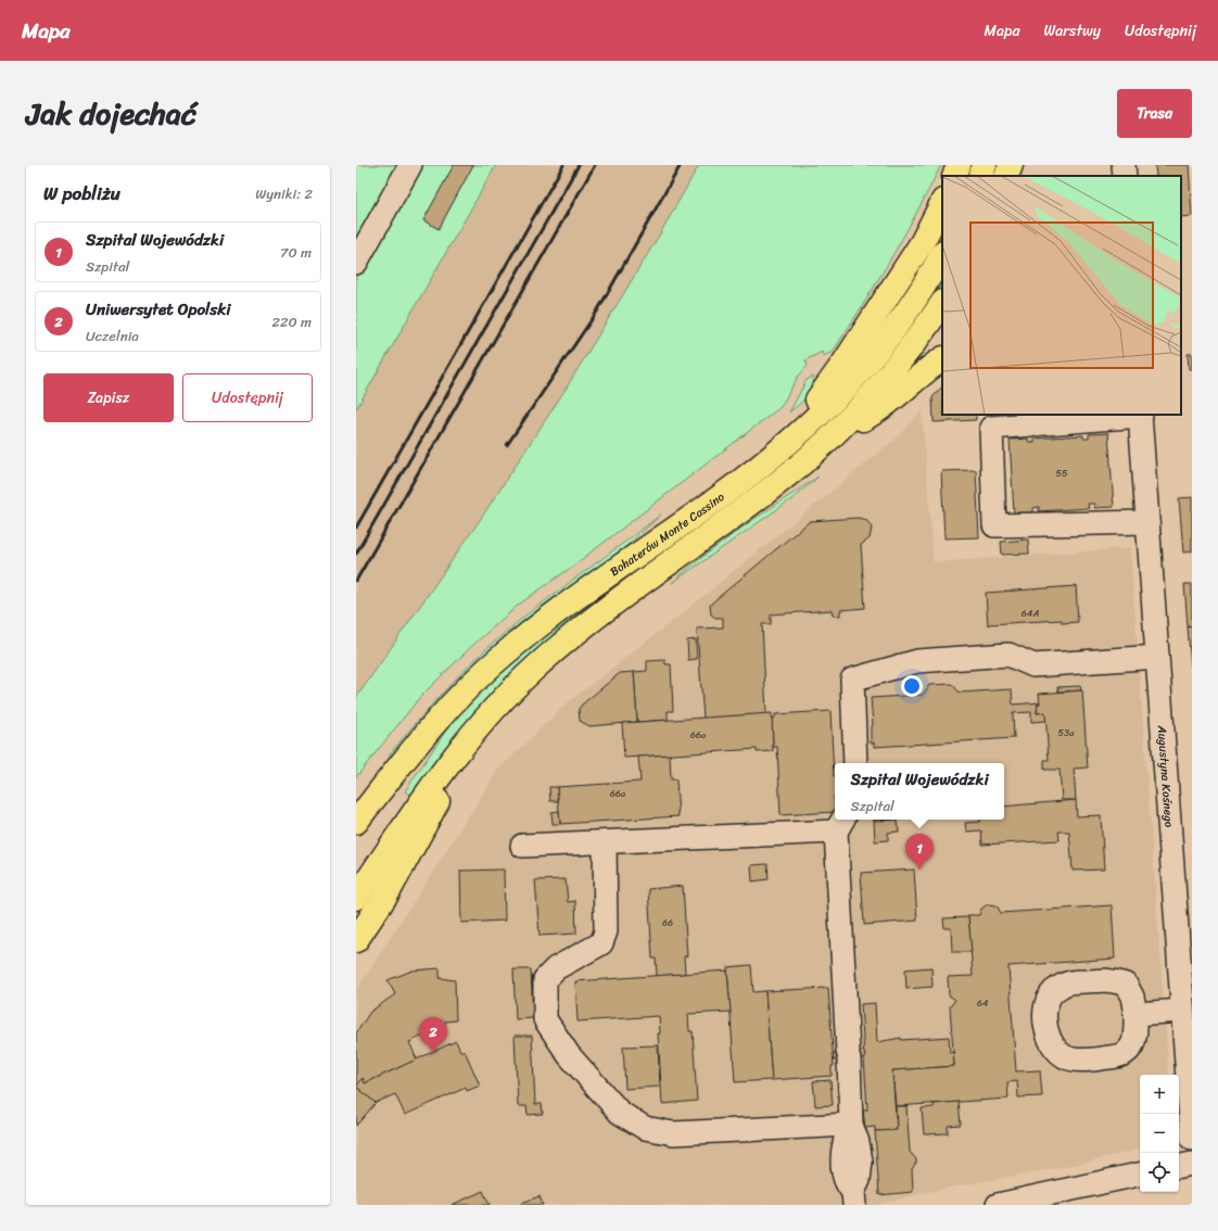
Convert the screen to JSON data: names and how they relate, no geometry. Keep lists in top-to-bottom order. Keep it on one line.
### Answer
{"streets":{"main road":["Bohaterów Monte Cassino"],"street":["Augustyna Kośnego"]},"house_numbers":["55","64A","53a","66a","66a","66","64"],"page":{"header":"Mapa","nav":["Mapa","Warstwy","Udostępnij"],"title":"Jak dojechać","buttons":["Trasa",["Zapisz","Udostępnij"]],"heading":["W pobliżu","Wyniki: 2"],"list":[{"mark":"1","name":"Szpital Wojewódzki","note":"Szpital","value":"70 m"},{"mark":"2","name":"Uniwersytet Opolski","note":"Uczelnia","value":"220 m"}],"popup":["Szpital Wojewódzki","Szpital"],"pins":["1","2"],"map_buttons":["+","−"]}}
